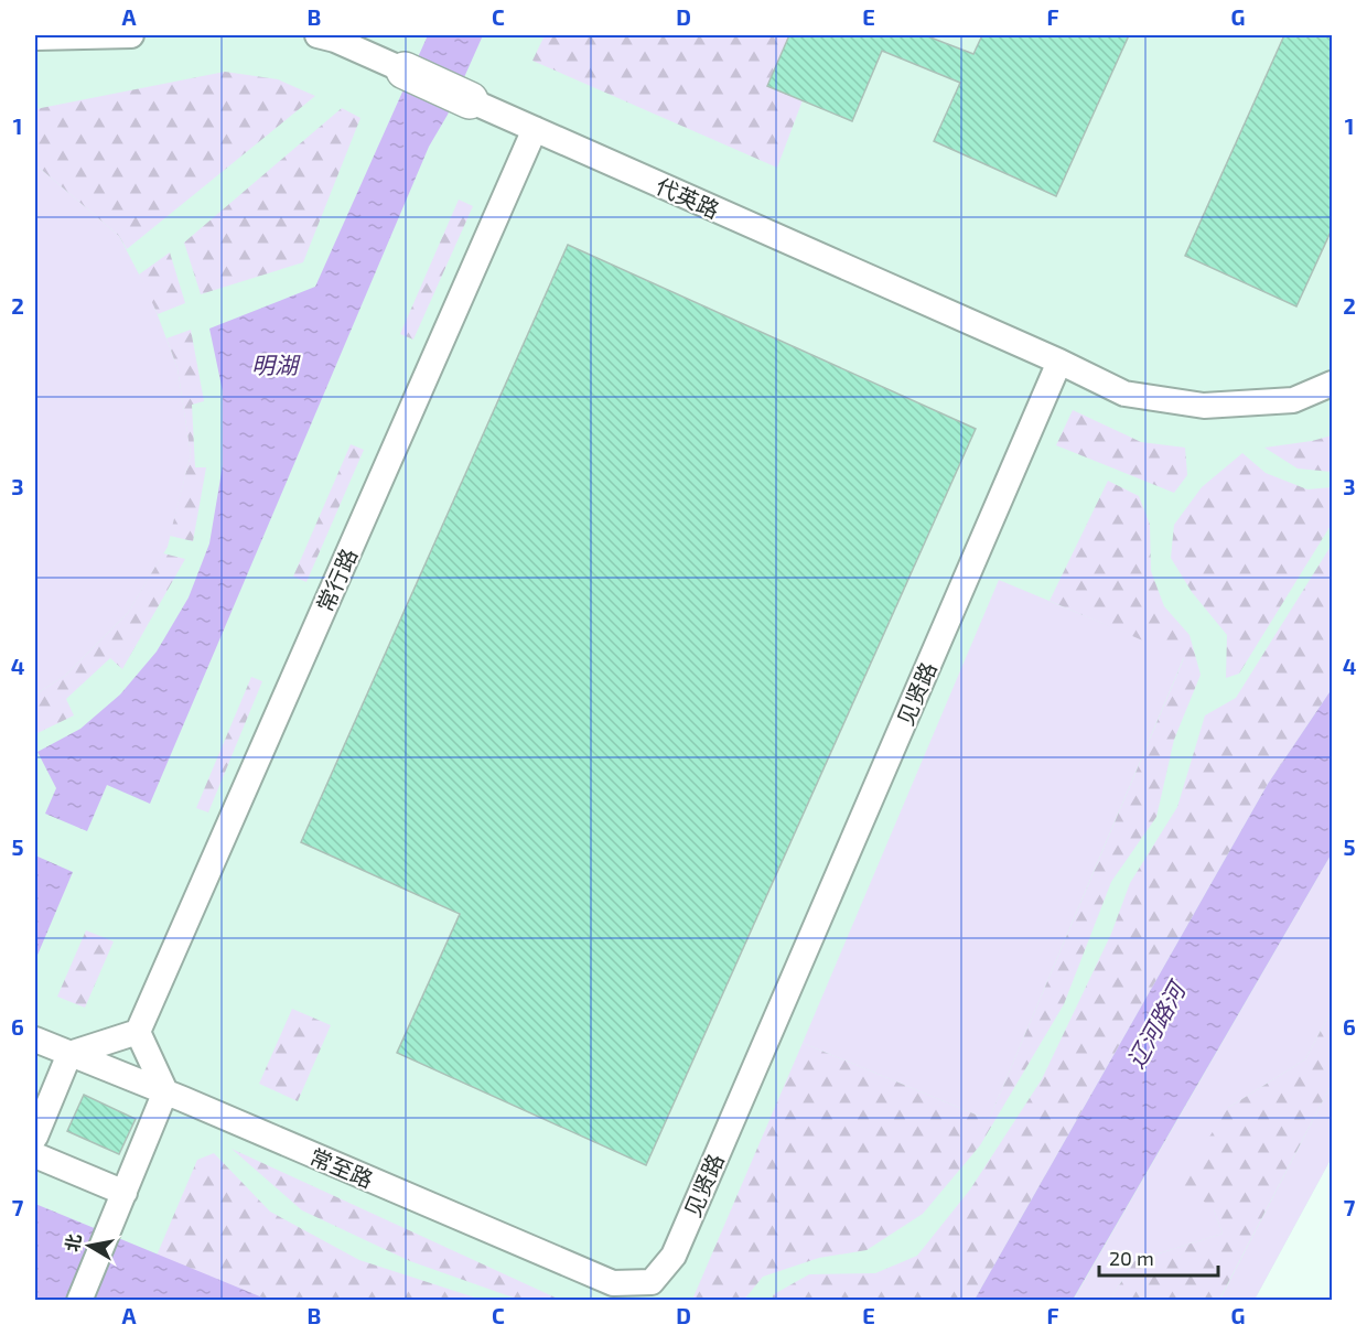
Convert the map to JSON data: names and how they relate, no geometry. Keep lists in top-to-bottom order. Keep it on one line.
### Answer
{"streets":{"street":["代英路"],"lane":["常行路","见贤路","常至路"]},"crossings":[["代英路","常行路"],["代英路","见贤路"],["见贤路","常至路"]],"water":["明湖","辽河路河"],"scale_bar":"20 m","north":"left","grid":{"columns":["A","B","C","D","E","F","G"],"rows":["1","2","3","4","5","6","7"]}}
